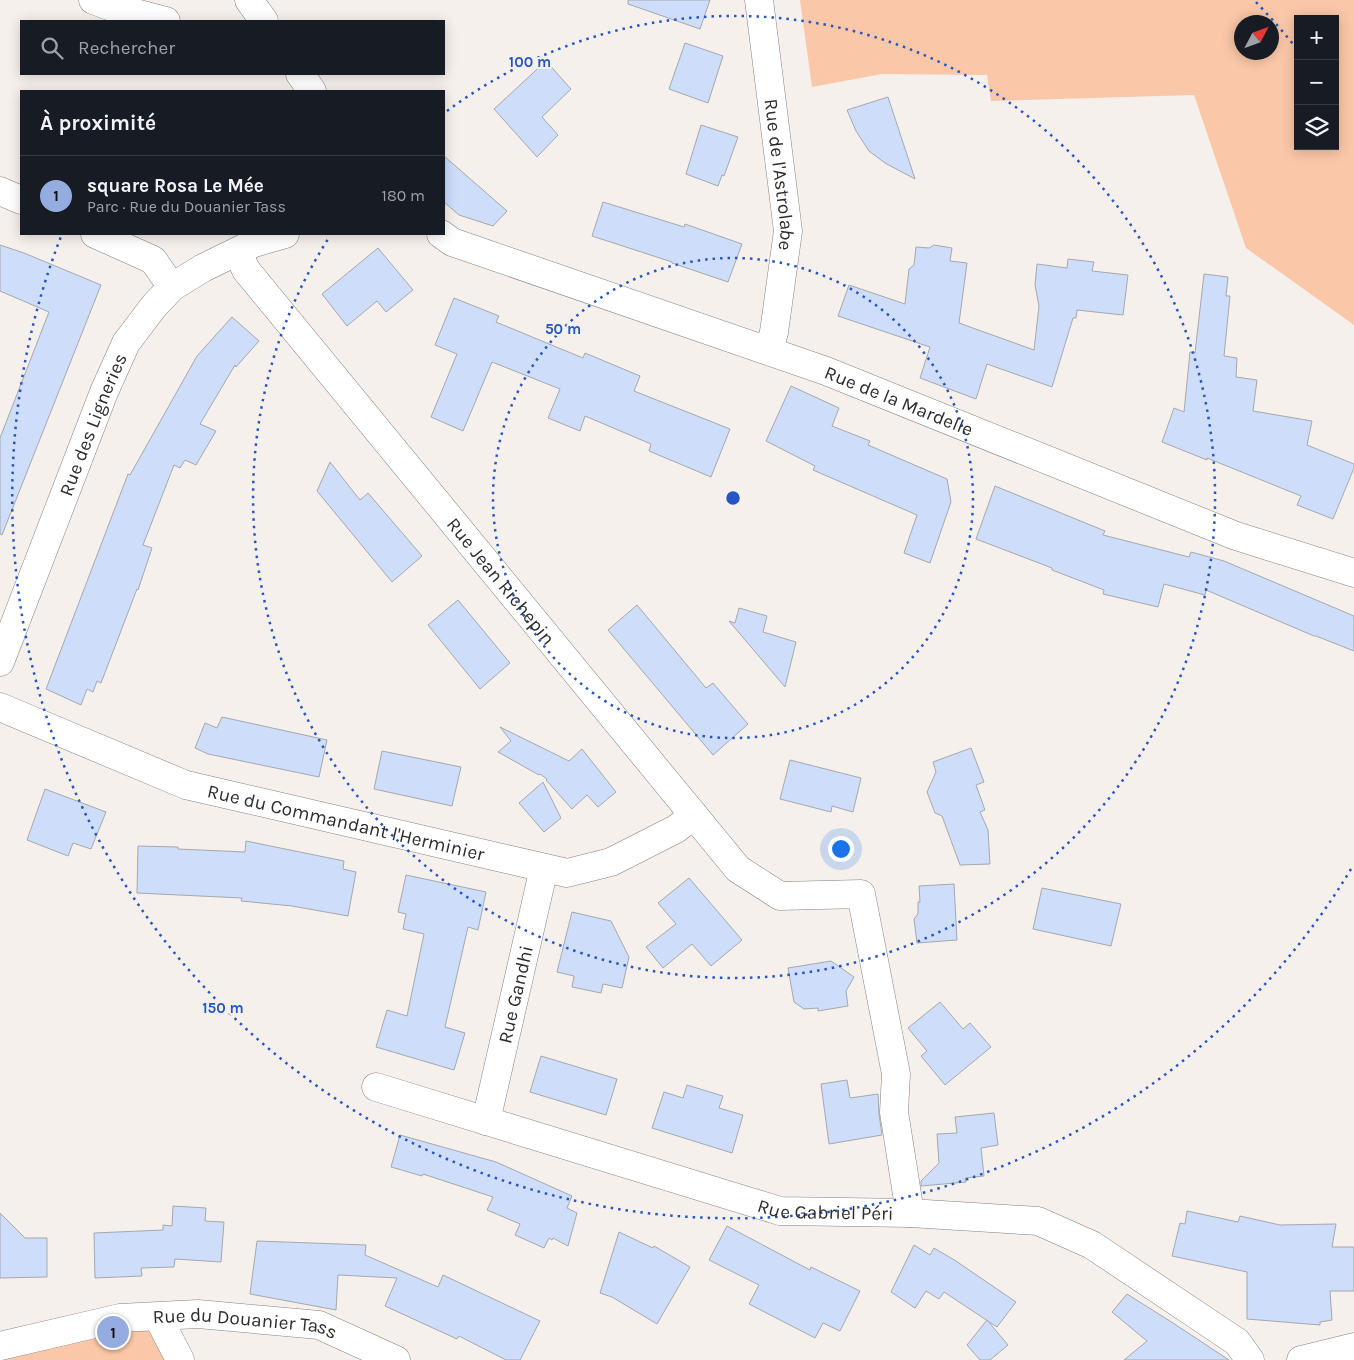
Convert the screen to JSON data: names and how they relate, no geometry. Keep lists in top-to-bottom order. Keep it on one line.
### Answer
{"streets":{"street":["Rue de l'Astrolabe","Rue de la Mardelle","Rue des Ligneries","Rue Jean Richepin","Rue du Commandant l'Herminier","Rue Gandhi","Rue Gabriel Péri","Rue du Douanier Tass"]},"crossings":[["Rue de l'Astrolabe","Rue de la Mardelle"],["Rue des Ligneries","Rue Jean Richepin"],["Rue Jean Richepin","Rue du Commandant l'Herminier"],["Rue Jean Richepin","Rue Gabriel Péri"],["Rue du Commandant l'Herminier","Rue Gandhi"],["Rue Gandhi","Rue Gabriel Péri"]],"north":"top right","page":{"map_buttons":["+","−"],"search":"Rechercher","heading":"À proximité","list":[{"mark":"1","name":"square Rosa Le Mée","note":"Parc · Rue du Douanier Tass","value":"180 m"}],"pins":"1"},"rings":["100 m","50 m","150 m"]}
